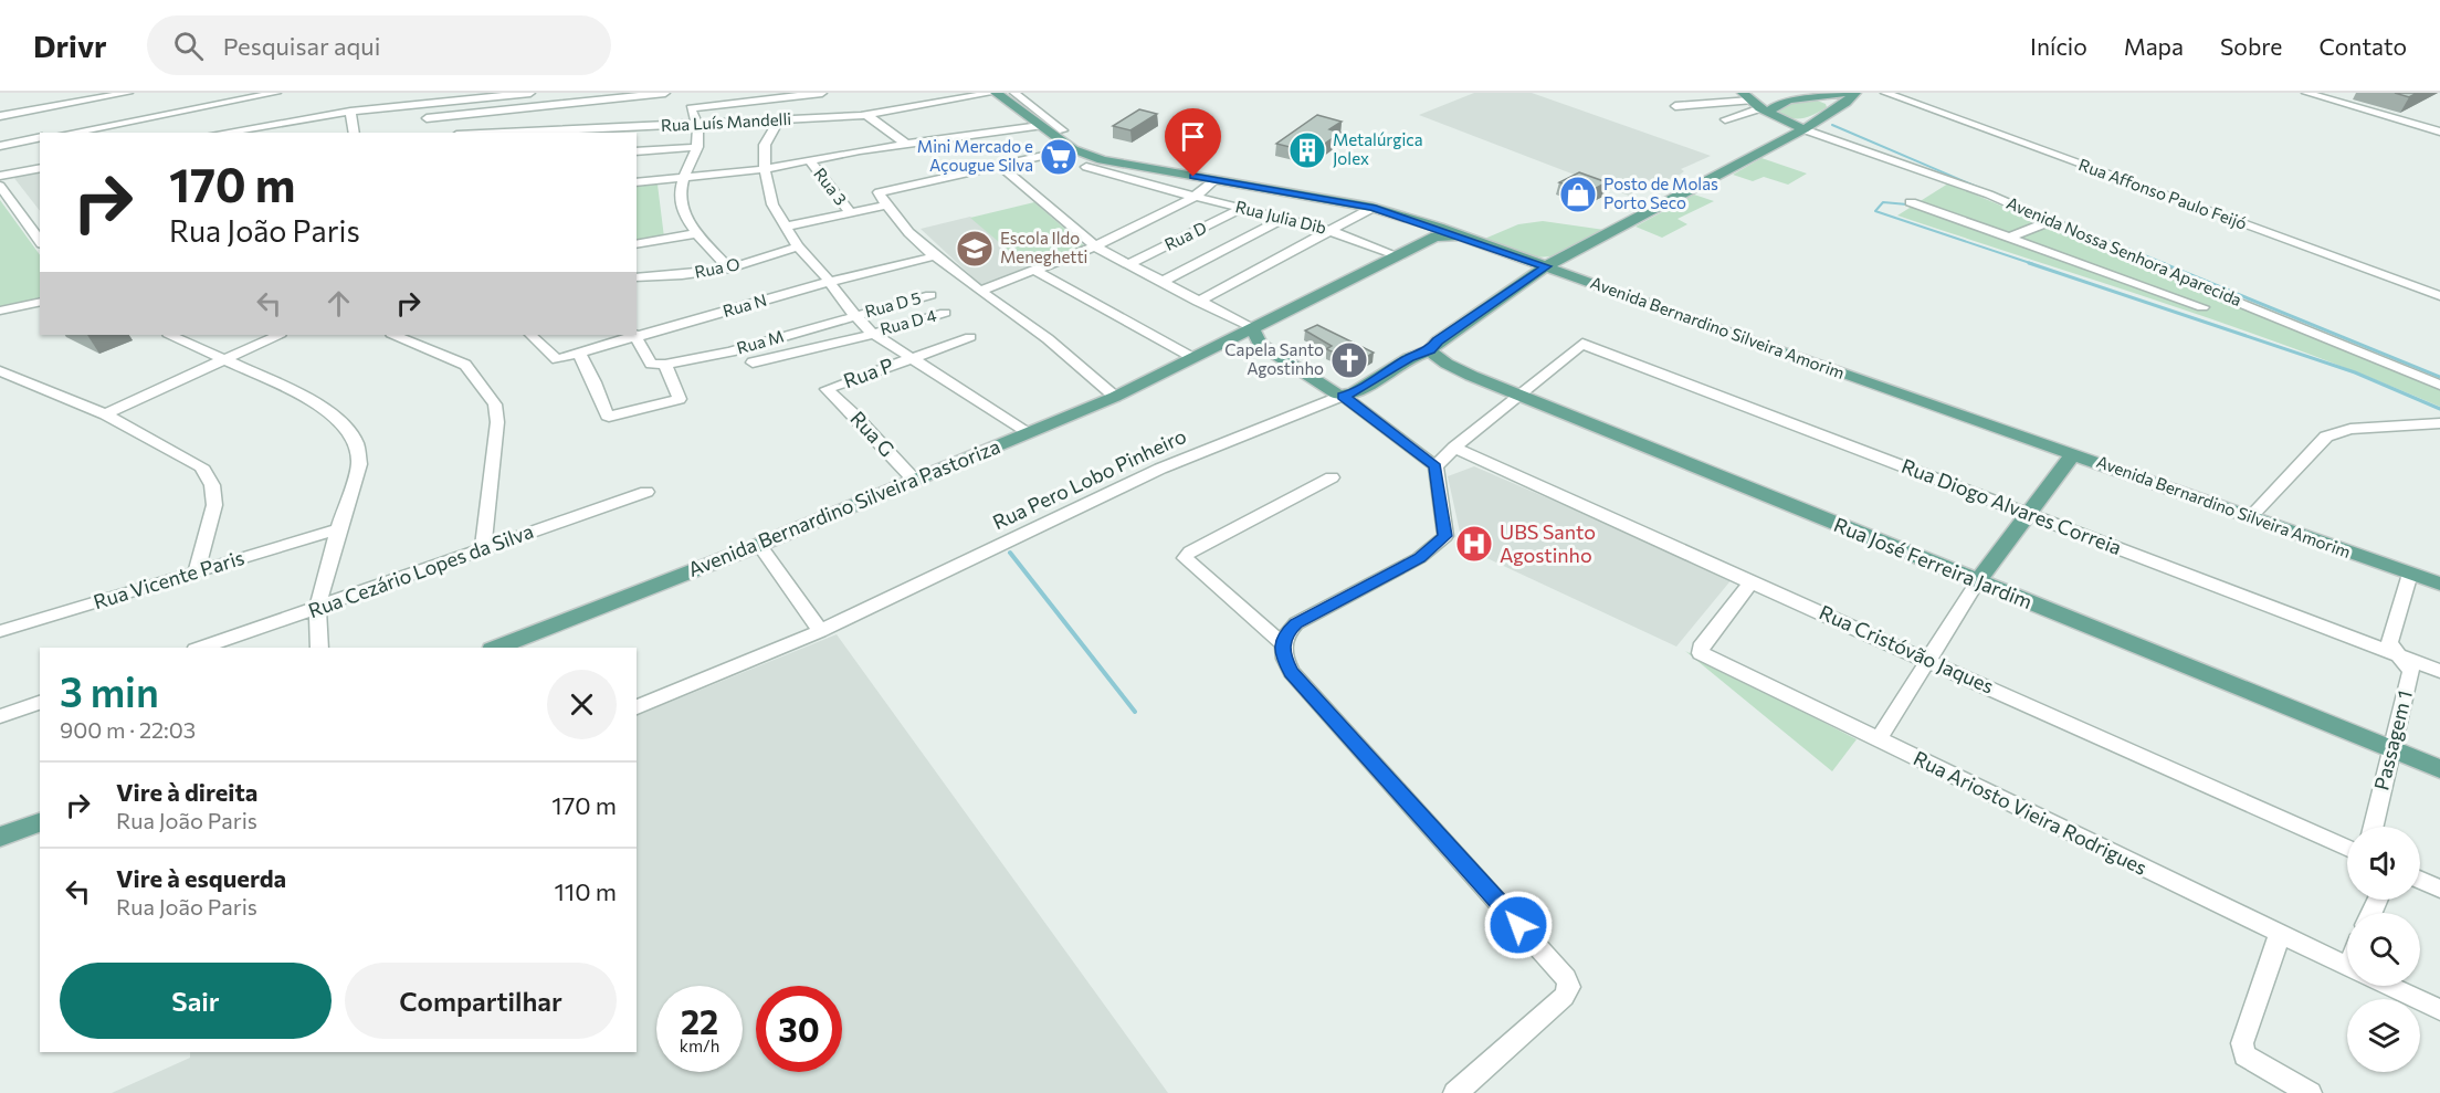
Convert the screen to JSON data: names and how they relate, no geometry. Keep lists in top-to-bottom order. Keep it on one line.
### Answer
{"streets":{"main road":["Avenida Bernardino Silveira Amorim","Rua Pero Lobo Pinheiro","Avenida Bernardino Silveira Pastoriza","Rua José Ferreira Jardim"],"street":["Rua Luís Mandelli","Rua 3","Rua Affonso Paulo Feijó","Rua Julia Dib","Rua D","Avenida Nossa Senhora Aparecida","Rua O","Rua D 5","Rua N","Rua D 4","Rua M","Rua P","Rua G","Rua Diogo Alvares Correia","Rua Cezário Lopes da Silva","Rua Vicente Paris","Rua Cristóvão Jaques","Passagem 1","Rua Ariosto Vieira Rodrigues"]},"crossings":[["Rua Julia Dib","Rua D"],["Rua Julia Dib","Avenida Bernardino Silveira Pastoriza"],["Rua D 5","Rua M"],["Avenida Bernardino Silveira Amorim","Avenida Bernardino Silveira Pastoriza"],["Avenida Bernardino Silveira Amorim","Passagem 1"],["Rua P","Rua G"],["Rua G","Avenida Bernardino Silveira Pastoriza"],["Rua Pero Lobo Pinheiro","Rua José Ferreira Jardim"],["Rua Diogo Alvares Correia","Rua José Ferreira Jardim"],["Rua Diogo Alvares Correia","Passagem 1"],["Rua José Ferreira Jardim","Passagem 1"],["Rua Cristóvão Jaques","Rua Ariosto Vieira Rodrigues"]],"places":{"building":["Metalúrgica Jolex"],"supermarket":["Mini Mercado e Açougue Silva"],"shop":["Posto de Molas Porto Seco"],"school or university":["Escola Ildo Meneghetti"],"church":["Capela Santo Agostinho"],"hospital":["UBS Santo Agostinho"]},"page":{"header":"Drivr","search":"Pesquisar aqui","nav":["Início","Mapa","Sobre","Contato"],"turn":["170 m","Rua João Paris"],"heading":["3 min","900 m · 22:03"],"list":[{"name":"Vire à direita","note":"Rua João Paris","value":"170 m"},{"name":"Vire à esquerda","note":"Rua João Paris","value":"110 m"}],"buttons":["Sair","Compartilhar"],"speed":"22 km/h","limit":"30"}}
